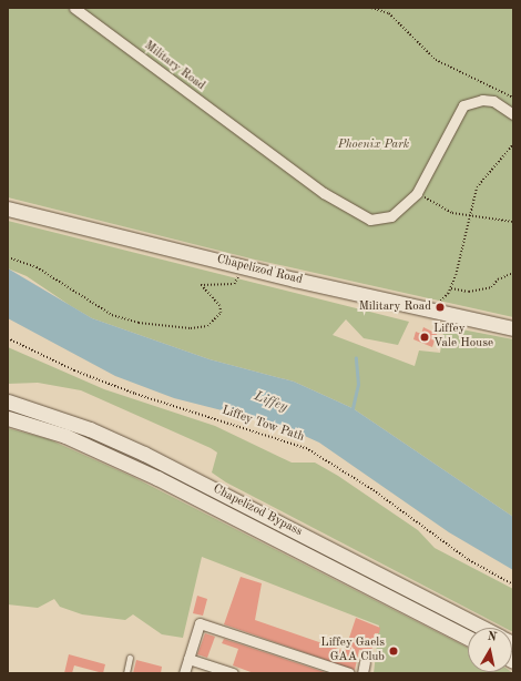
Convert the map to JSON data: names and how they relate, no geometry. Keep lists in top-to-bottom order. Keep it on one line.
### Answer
{"streets":{"main road":["Chapelizod Road","Chapelizod Bypass"],"street":["Military Road"],"path":["Liffey Tow Path"]},"water":["Liffey"],"parks":["Phoenix Park"],"places":["Military Road","Liffey Vale House","Liffey Gaels GAA Club"],"north":"top"}
